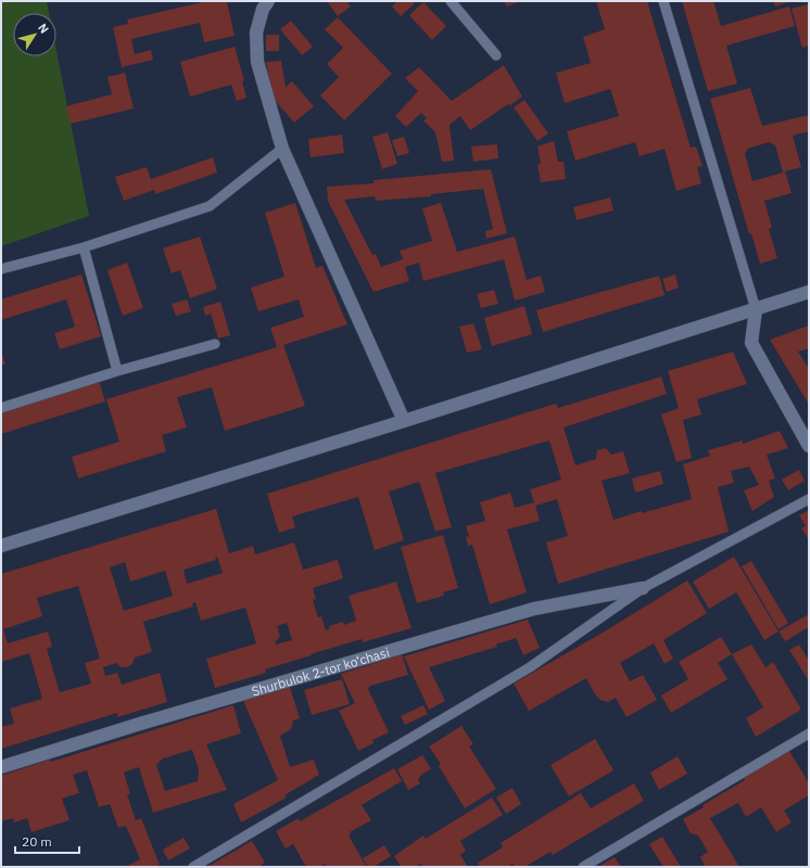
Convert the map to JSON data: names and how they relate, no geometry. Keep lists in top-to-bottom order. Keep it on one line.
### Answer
{"streets":{"street":["Shurbulok 2-tor ko‘chasi"]},"scale_bar":"20 m","north":"top right"}
